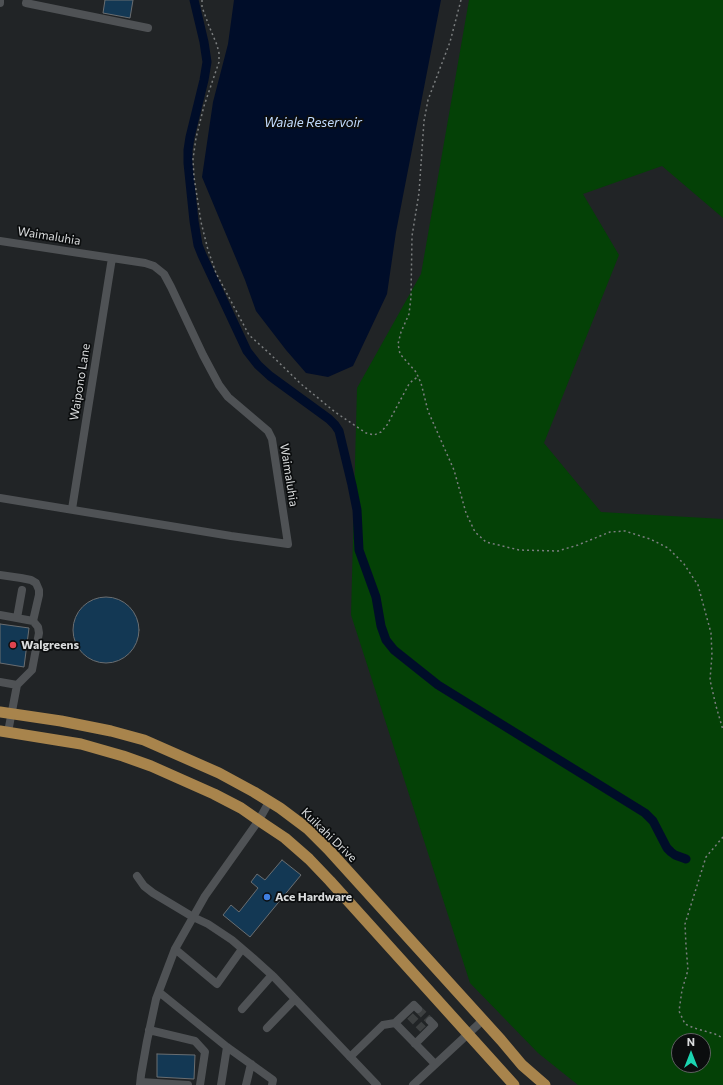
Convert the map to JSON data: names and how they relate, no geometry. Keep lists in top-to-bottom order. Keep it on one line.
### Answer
{"streets":{"main road":["Kuikahi Drive"],"street":["Waimaluhia","Waipono Lane"]},"crossings":[["Waimaluhia","Waipono Lane"]],"water":["Waiale Reservoir"],"places":["Walgreens","Ace Hardware"],"north":"top"}
